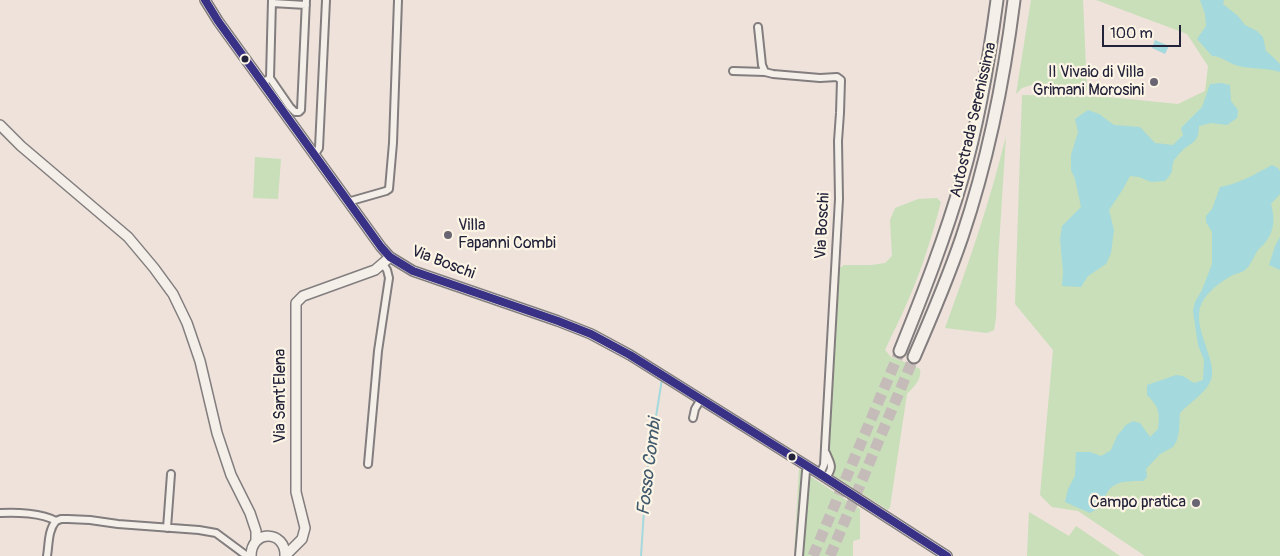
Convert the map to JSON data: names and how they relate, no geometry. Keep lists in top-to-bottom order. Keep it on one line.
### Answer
{"streets":{"highway":["Autostrada Serenissima"],"main road":["Via Boschi","Via Sant'Elena"]},"crossings":[["Via Boschi","Via Sant'Elena"]],"water":["Fosso Combi"],"places":["Il Vivaio di Villa Grimani Morosini","Villa Fapanni Combi","Campo pratica"],"scale_bar":"100 m"}
